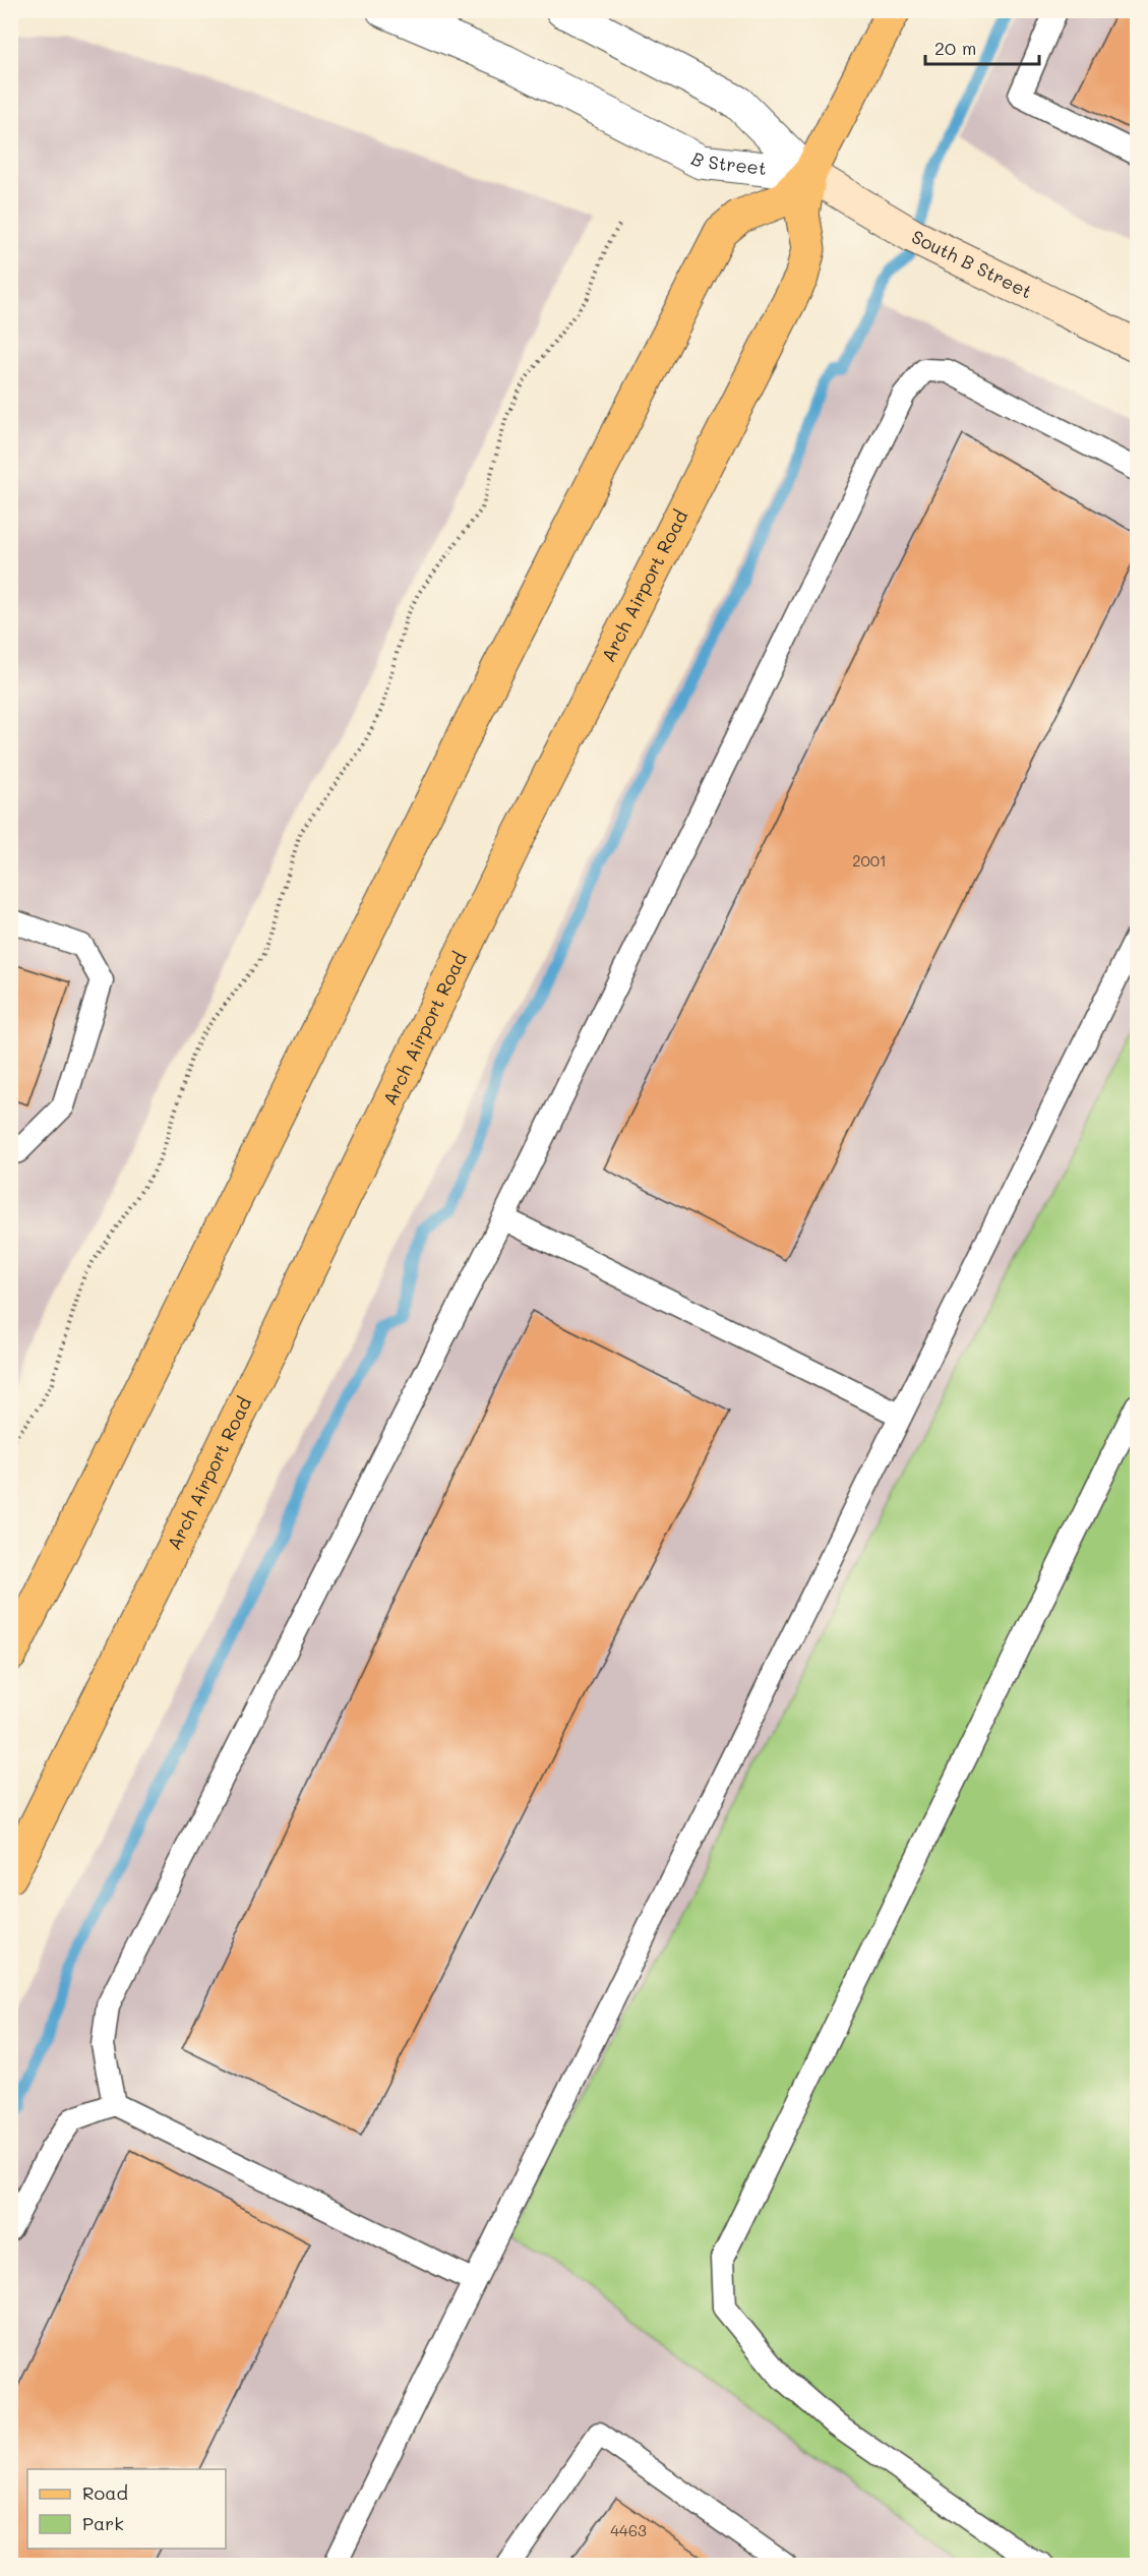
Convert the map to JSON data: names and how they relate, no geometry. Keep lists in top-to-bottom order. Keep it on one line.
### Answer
{"streets":{"main road":["Arch Airport Road"],"street":["B Street","South B Street"]},"crossings":[["B Street","South B Street"],["B Street","Arch Airport Road"],["South B Street","Arch Airport Road"]],"house_numbers":["2001","4463"],"legend":["Road","Park"],"scale_bar":"20 m"}
